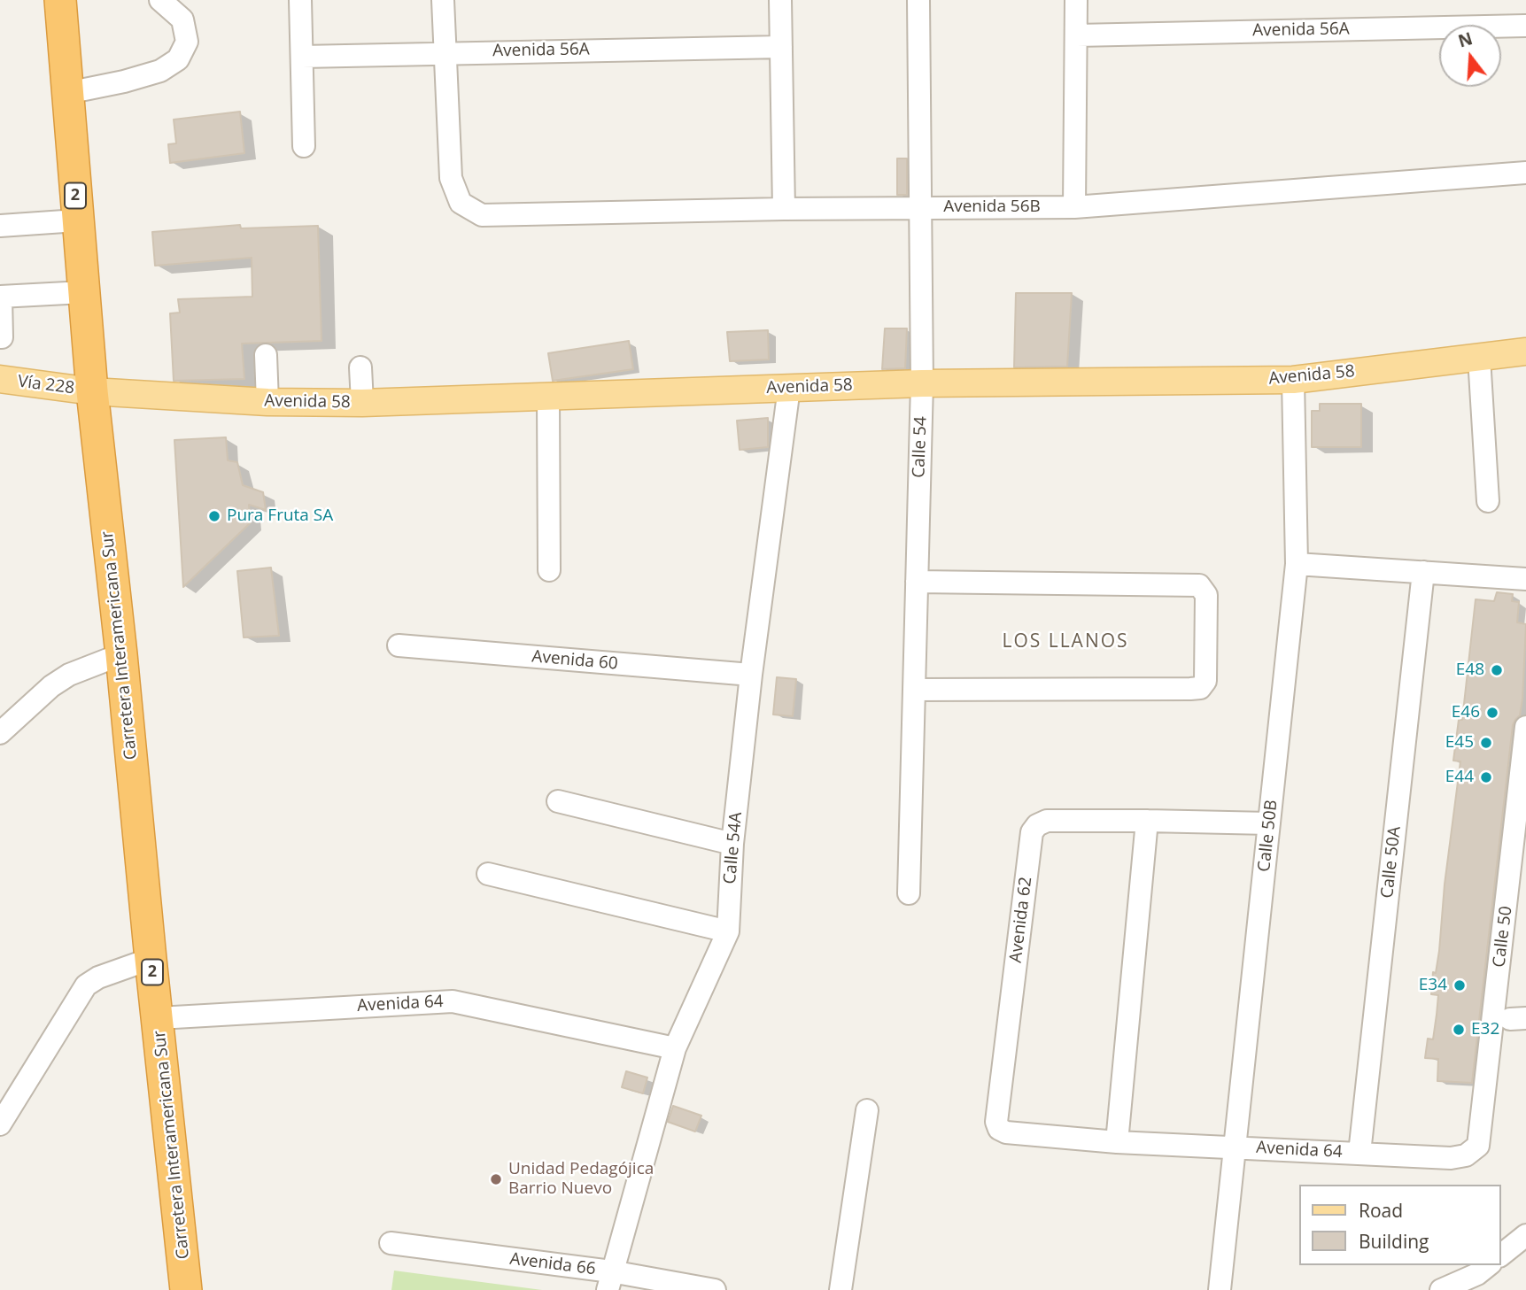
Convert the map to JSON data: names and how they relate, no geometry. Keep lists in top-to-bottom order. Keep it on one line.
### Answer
{"streets":{"highway":["2","Carretera Interamericana Sur"],"main road":["Avenida 58","Vía 228"],"street":["Avenida 56A","Avenida 56B","Calle 54","Avenida 60","Calle 50B","Calle 54A","Calle 50A","Avenida 62","Calle 50","Avenida 64","Avenida 66"]},"crossings":[["Avenida 56A","Avenida 56B"],["Avenida 56B","Calle 54"],["Avenida 58","Vía 228"],["Avenida 58","Calle 54"],["Avenida 58","Carretera Interamericana Sur"],["Avenida 58","Calle 50B"],["Avenida 58","Calle 54A"],["Vía 228","Carretera Interamericana Sur"],["Carretera Interamericana Sur","Avenida 64"],["Avenida 60","Calle 54A"],["Calle 50B","Avenida 62"],["Calle 50B","Avenida 64"],["Calle 54A","Avenida 64"],["Calle 54A","Avenida 66"],["Calle 50A","Avenida 64"],["Avenida 62","Avenida 64"],["Calle 50","Avenida 64"]],"districts":["LOS LLANOS"],"places":["Pura Fruta SA","E48","E46","E45","E44","E34","E32","Unidad Pedagójica Barrio Nuevo"],"legend":["Road","Building"],"north":"top"}
